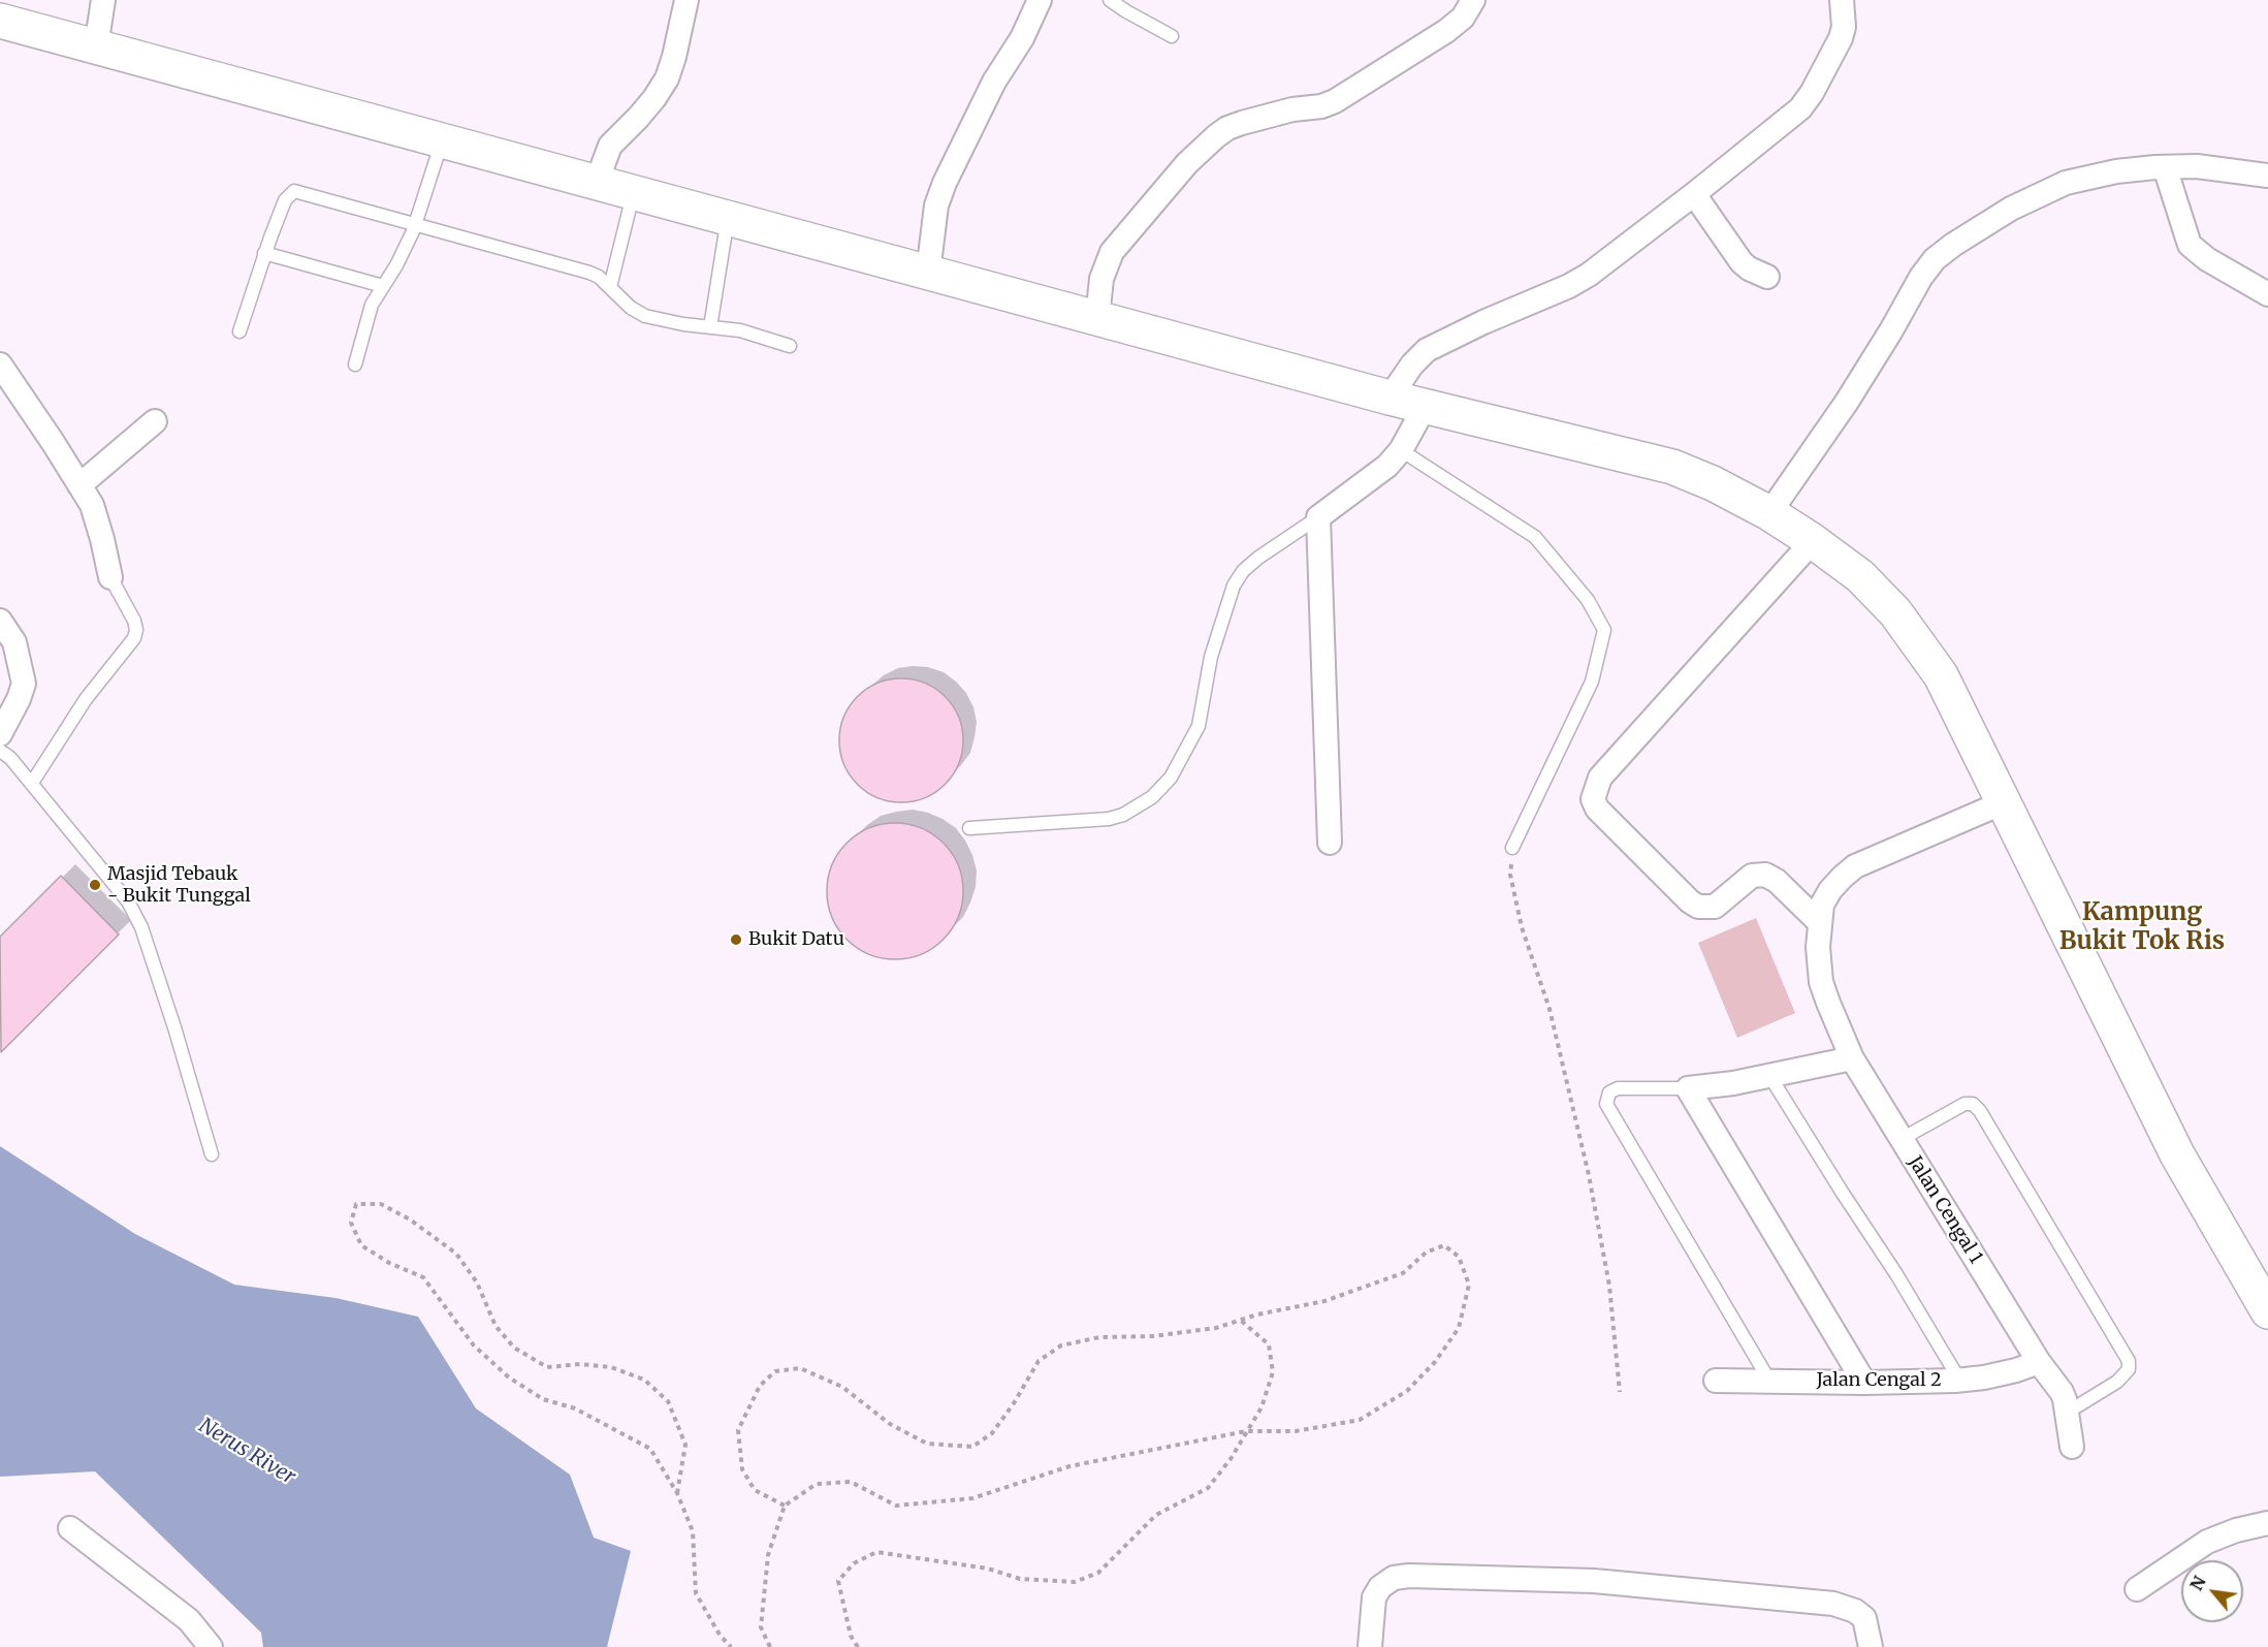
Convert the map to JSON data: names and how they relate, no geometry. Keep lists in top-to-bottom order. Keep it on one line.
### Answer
{"streets":{"street":["Jalan Cengal 1","Jalan Cengal 2"]},"crossings":[["Jalan Cengal 1","Jalan Cengal 2"]],"districts":["Kampung Bukit Tok Ris"],"water":["Nerus River"],"places":["Masjid Tebauk - Bukit Tunggal","Bukit Datu"],"north":"top left"}
